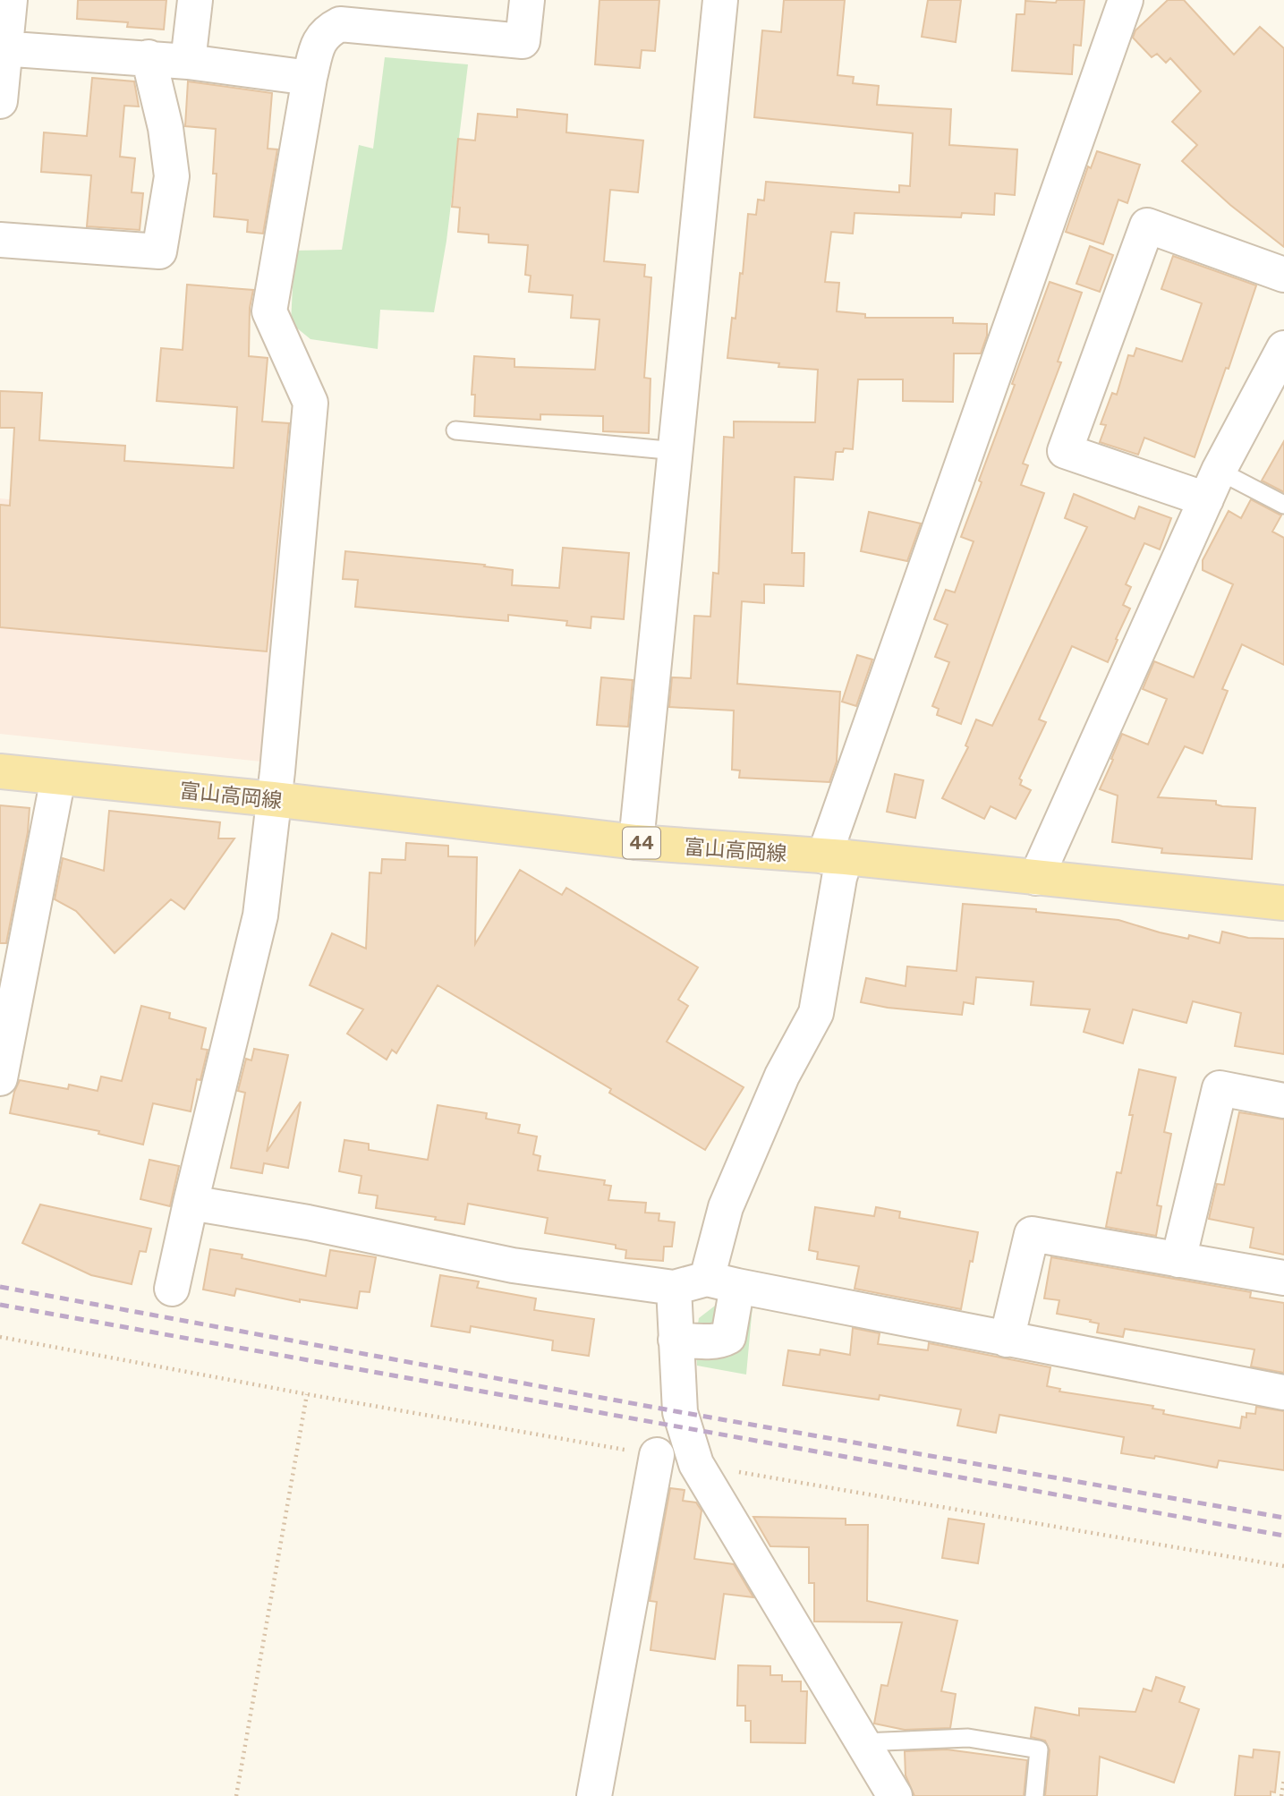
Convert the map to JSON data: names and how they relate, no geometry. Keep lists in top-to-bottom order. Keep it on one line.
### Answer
{"streets":{"main road":["富山高岡線","44"]}}
